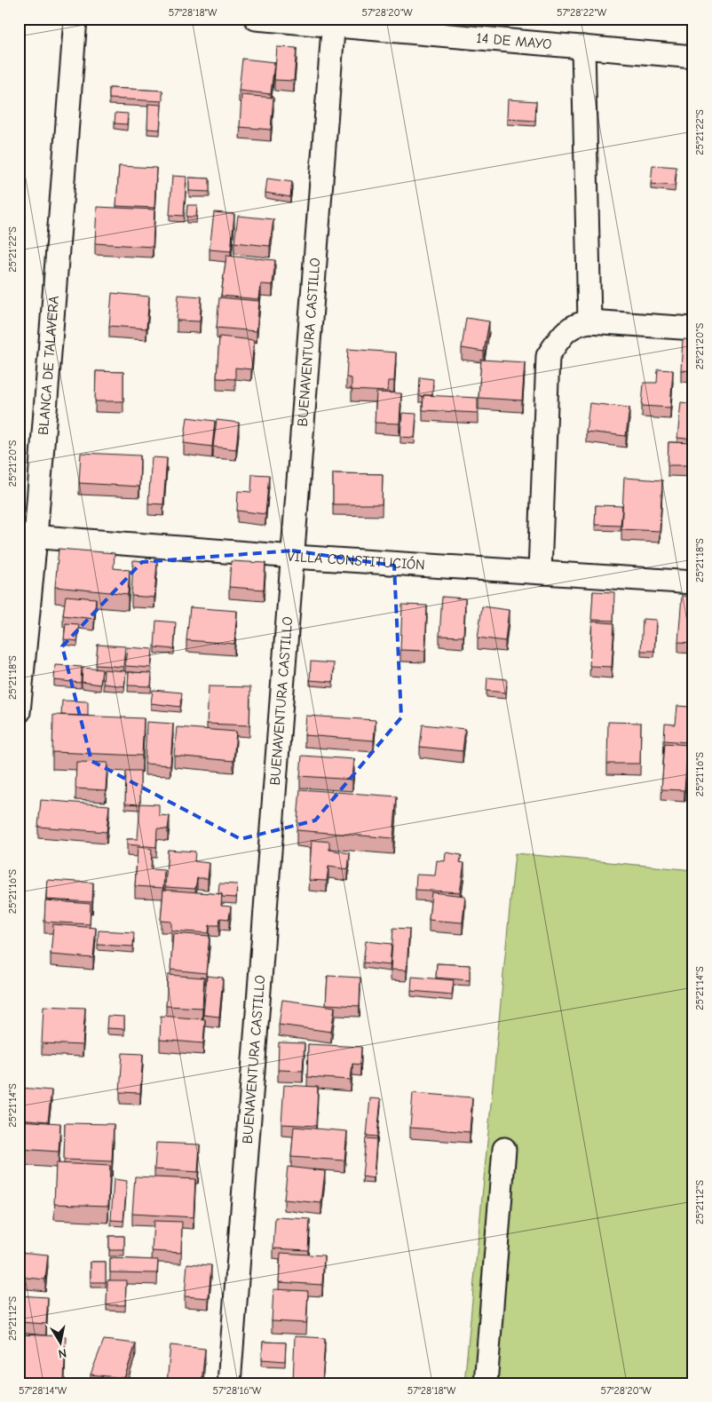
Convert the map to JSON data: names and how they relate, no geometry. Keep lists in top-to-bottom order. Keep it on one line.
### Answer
{"streets":{"street":["14 DE MAYO","BUENAVENTURA CASTILLO","BLANCA DE TALAVERA","VILLA CONSTITUCIÓN"]},"crossings":[["14 DE MAYO","BUENAVENTURA CASTILLO"],["BUENAVENTURA CASTILLO","VILLA CONSTITUCIÓN"],["BLANCA DE TALAVERA","VILLA CONSTITUCIÓN"]],"north":"bottom","coordinates":["57°28'18\"W","57°28'20\"W","57°28'22\"W","25°21'22\"S","25°21'20\"S","25°21'18\"S","25°21'16\"S","25°21'14\"S","25°21'12\"S","57°28'14\"W","57°28'16\"W"]}
